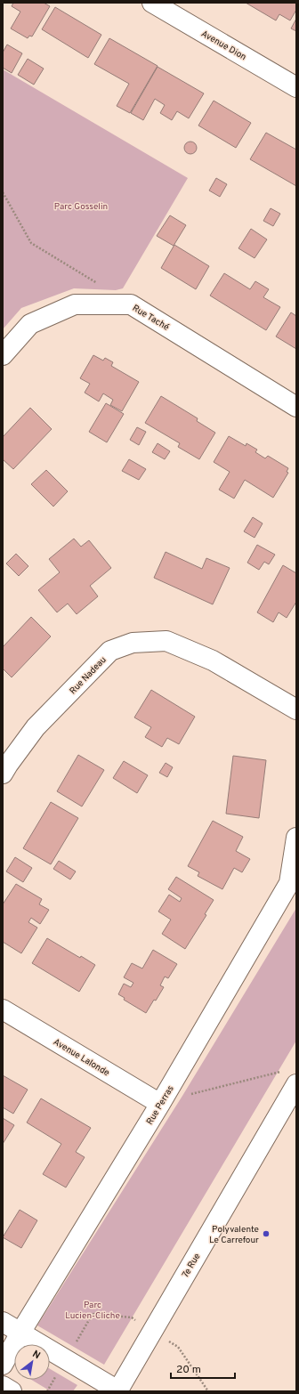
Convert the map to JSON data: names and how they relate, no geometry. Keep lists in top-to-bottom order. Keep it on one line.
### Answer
{"streets":{"street":["Avenue Dion","Rue Taché","Rue Nadeau","Avenue Lalonde","Rue Perras","7e Rue"]},"crossings":[["Avenue Lalonde","Rue Perras"]],"parks":["Parc Gosselin","Parc Lucien-Cliche"],"places":["Polyvalente Le Carrefour"],"scale_bar":"20 m","north":"top right"}
